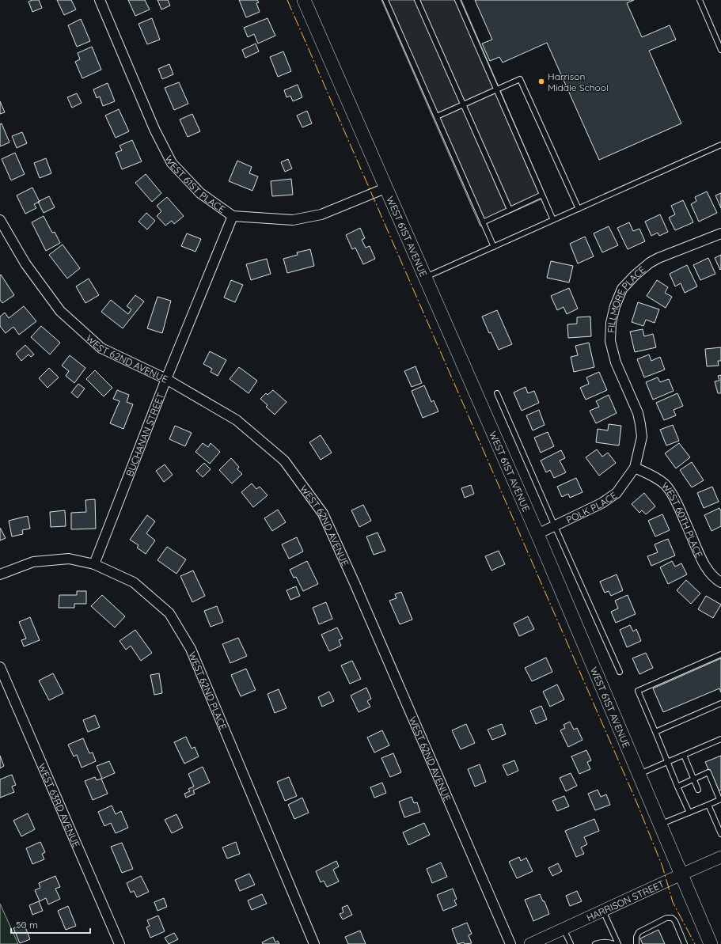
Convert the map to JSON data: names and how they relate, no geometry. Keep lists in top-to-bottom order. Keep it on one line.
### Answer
{"streets":{"main road":["WEST 61ST AVENUE"],"street":["WEST 61ST PLACE","FILLMORE PLACE","WEST 62ND AVENUE","BUCHANAN STREET","POLK PLACE","WEST 60TH PLACE","WEST 62ND PLACE","WEST 63RD AVENUE","HARRISON STREET"]},"crossings":[["WEST 61ST PLACE","WEST 61ST AVENUE"],["WEST 61ST PLACE","BUCHANAN STREET"],["WEST 61ST AVENUE","POLK PLACE"],["WEST 61ST AVENUE","HARRISON STREET"],["FILLMORE PLACE","POLK PLACE"],["FILLMORE PLACE","WEST 60TH PLACE"],["WEST 62ND AVENUE","BUCHANAN STREET"],["BUCHANAN STREET","WEST 62ND PLACE"],["POLK PLACE","WEST 60TH PLACE"]],"places":["Harrison Middle School"],"scale_bar":"50 m"}
